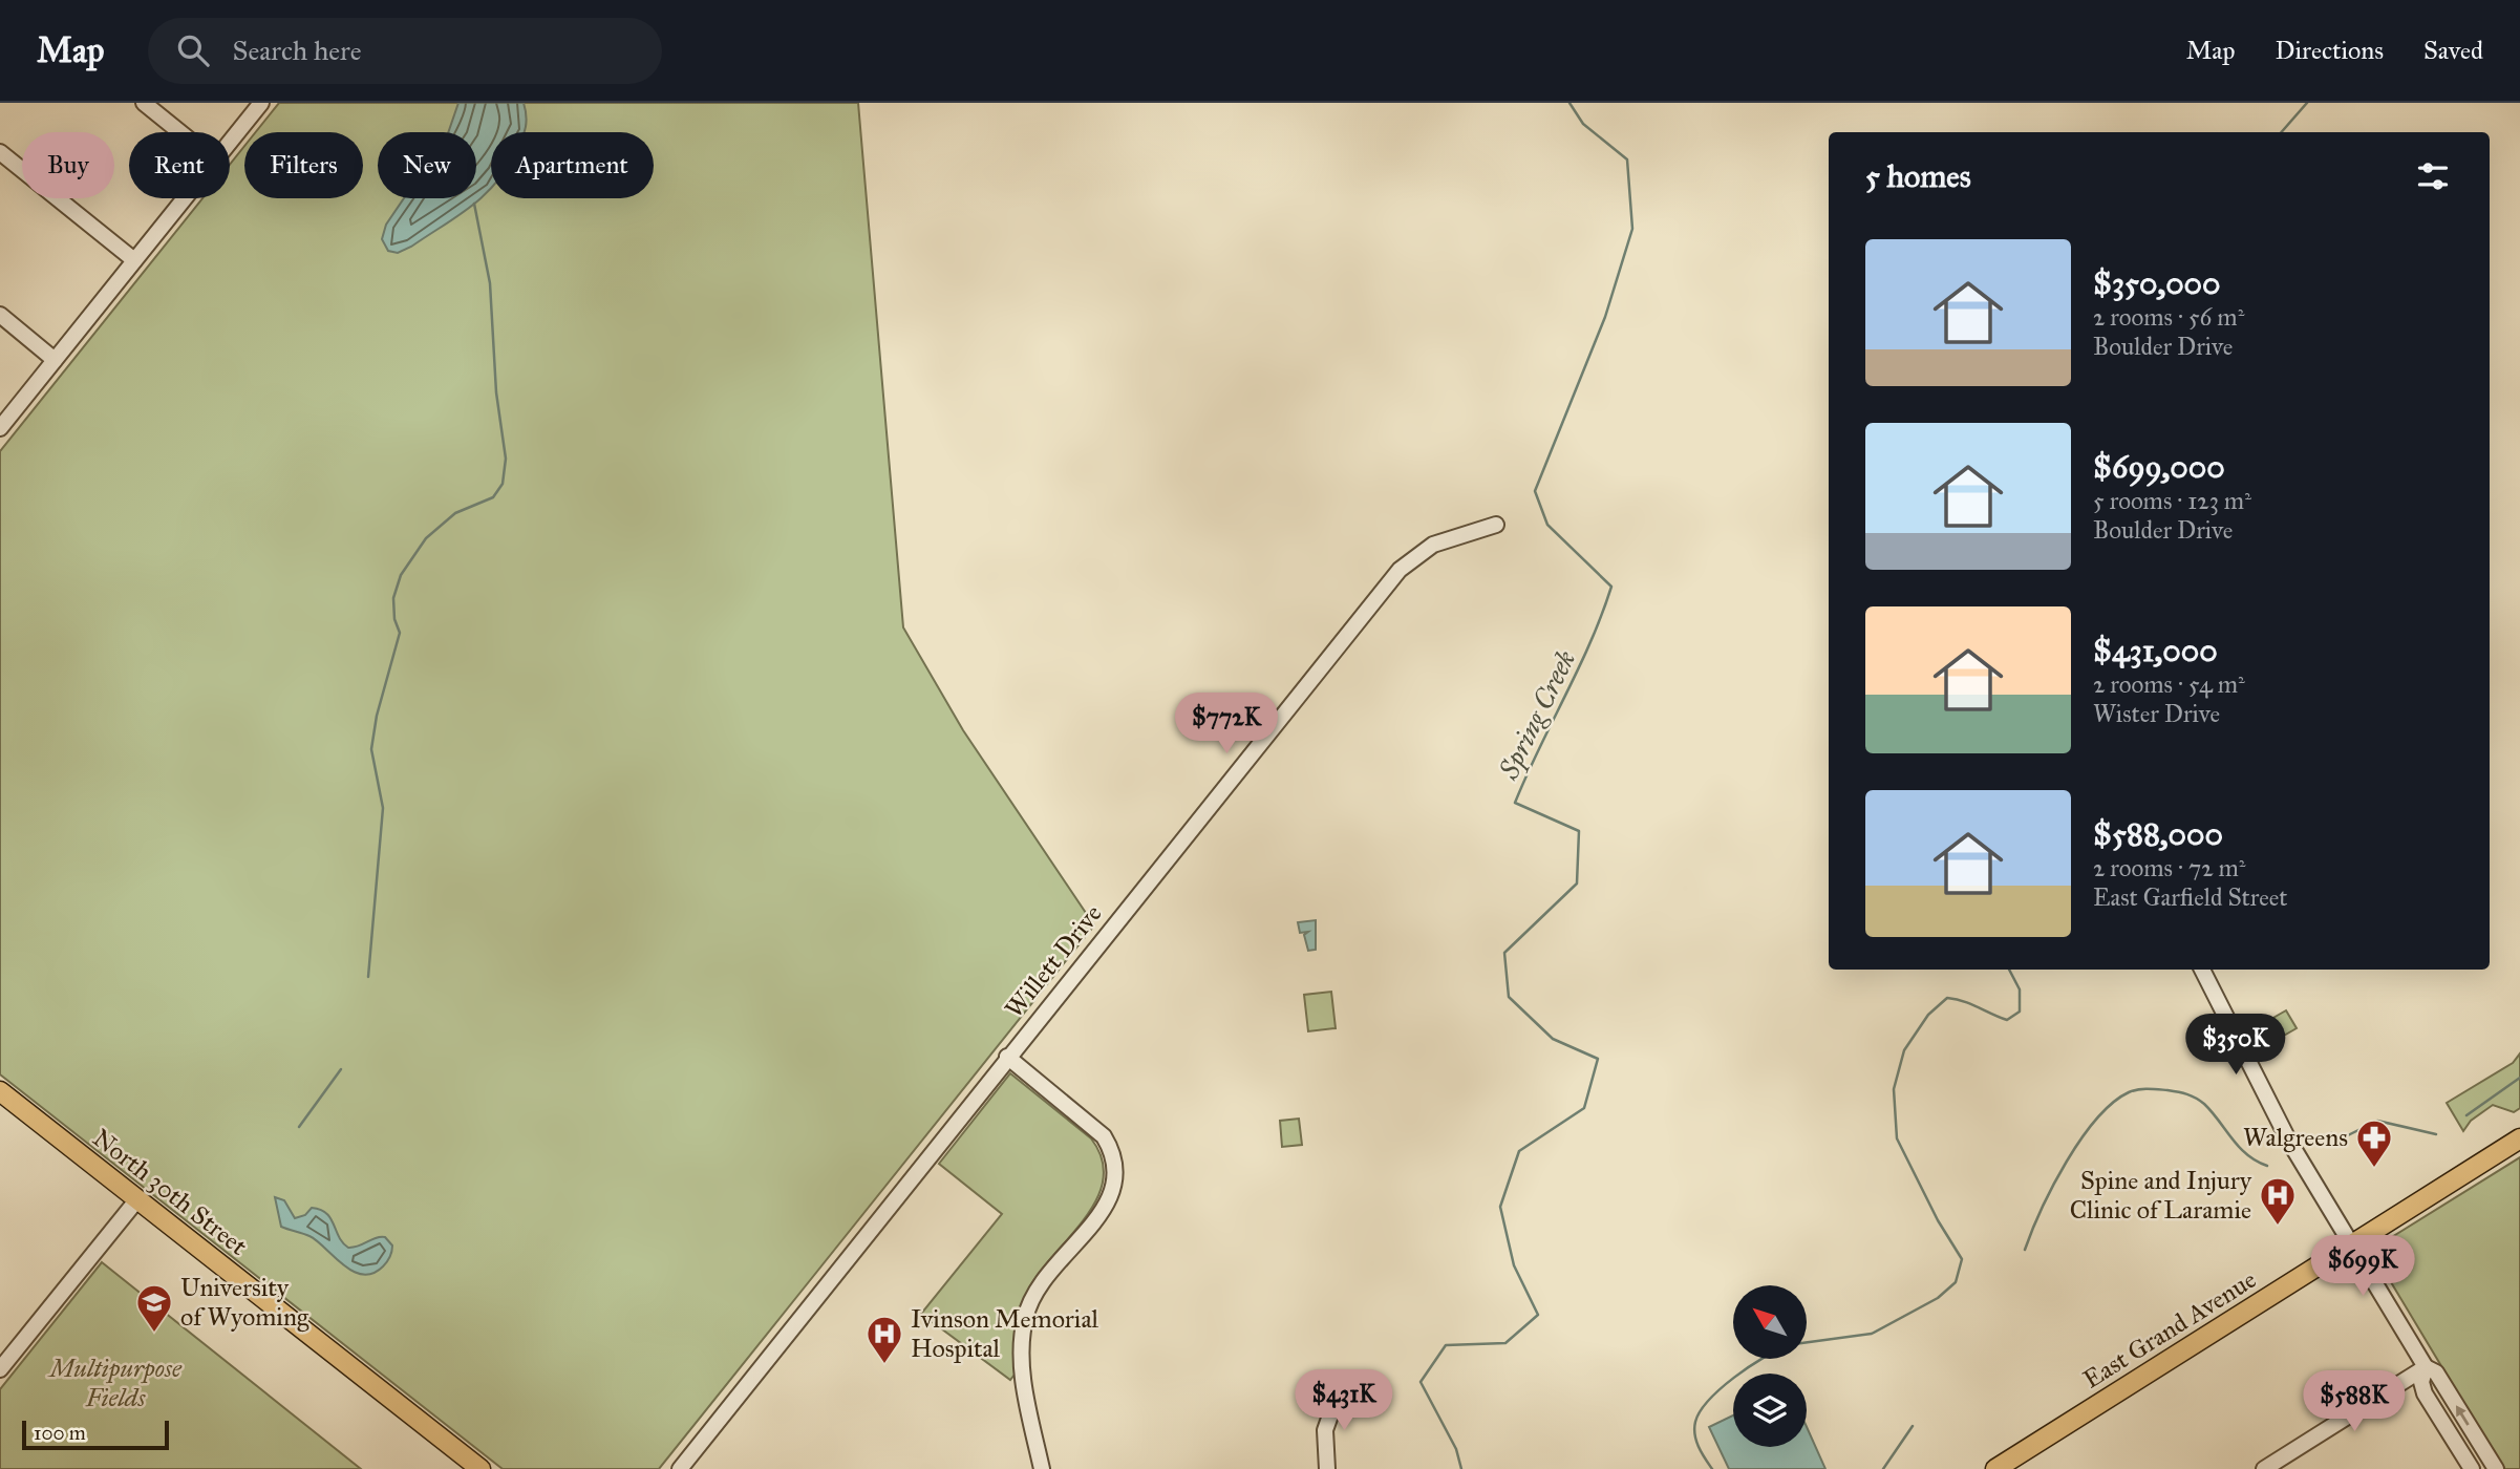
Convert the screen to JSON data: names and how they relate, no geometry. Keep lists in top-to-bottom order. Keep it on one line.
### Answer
{"streets":{"main road":["North 30th Street","East Grand Avenue"],"street":["Willett Drive"]},"water":["Spring Creek"],"parks":["Multipurpose Fields"],"places":{"pharmacy":["Walgreens"],"hospital":["Spine and Injury Clinic of Laramie","Ivinson Memorial Hospital"],"school or university":["University of Wyoming"]},"scale_bar":"100 m","north":"top left","page":{"header":"Map","search":"Search here","nav":["Map","Directions","Saved"],"chip":["Buy","Rent","Filters","New","Apartment"],"heading":"5 homes","list":[{"name":"$350,000","note":"2 rooms · 56 m² · Boulder Drive"},{"name":"$699,000","note":"5 rooms · 123 m² · Boulder Drive"},{"name":"$431,000","note":"2 rooms · 54 m² · Wister Drive"},{"name":"$588,000","note":"2 rooms · 72 m² · East Garfield Street"}],"price":["$772K","$350K","$699K","$431K","$588K"],"scale":"100 m"}}
